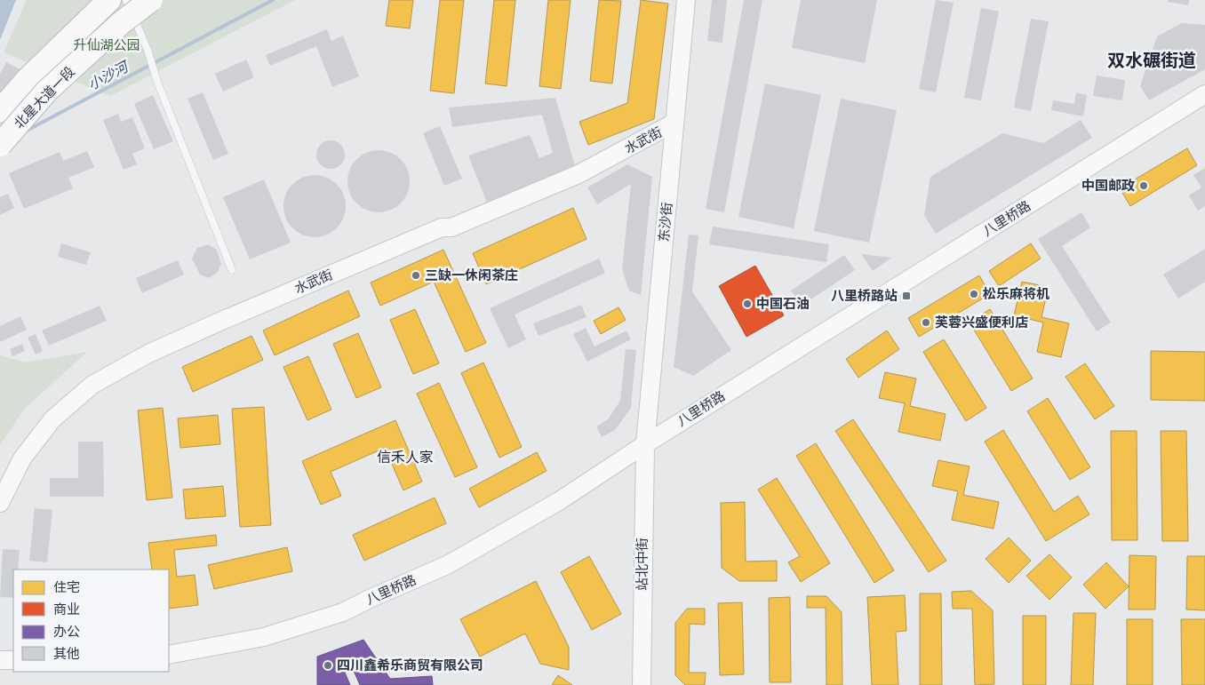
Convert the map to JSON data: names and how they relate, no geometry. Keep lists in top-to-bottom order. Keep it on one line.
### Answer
{"streets":{"highway":["北星大道一段"],"street":["水武街","八里桥路","东沙街","站北中街"]},"crossings":[["水武街","东沙街"],["八里桥路","东沙街"],["八里桥路","站北中街"],["东沙街","站北中街"]],"districts":["双水碾街道","信禾人家"],"water":["小沙河"],"parks":["升仙湖公园"],"places":{"other":["中国邮政","三缺一休闲茶庄","松乐麻将机","中国石油","芙蓉兴盛便利店","四川鑫希乐商贸有限公司"],"transit":["八里桥路站"]},"legend":["住宅","商业","办公","其他"]}
